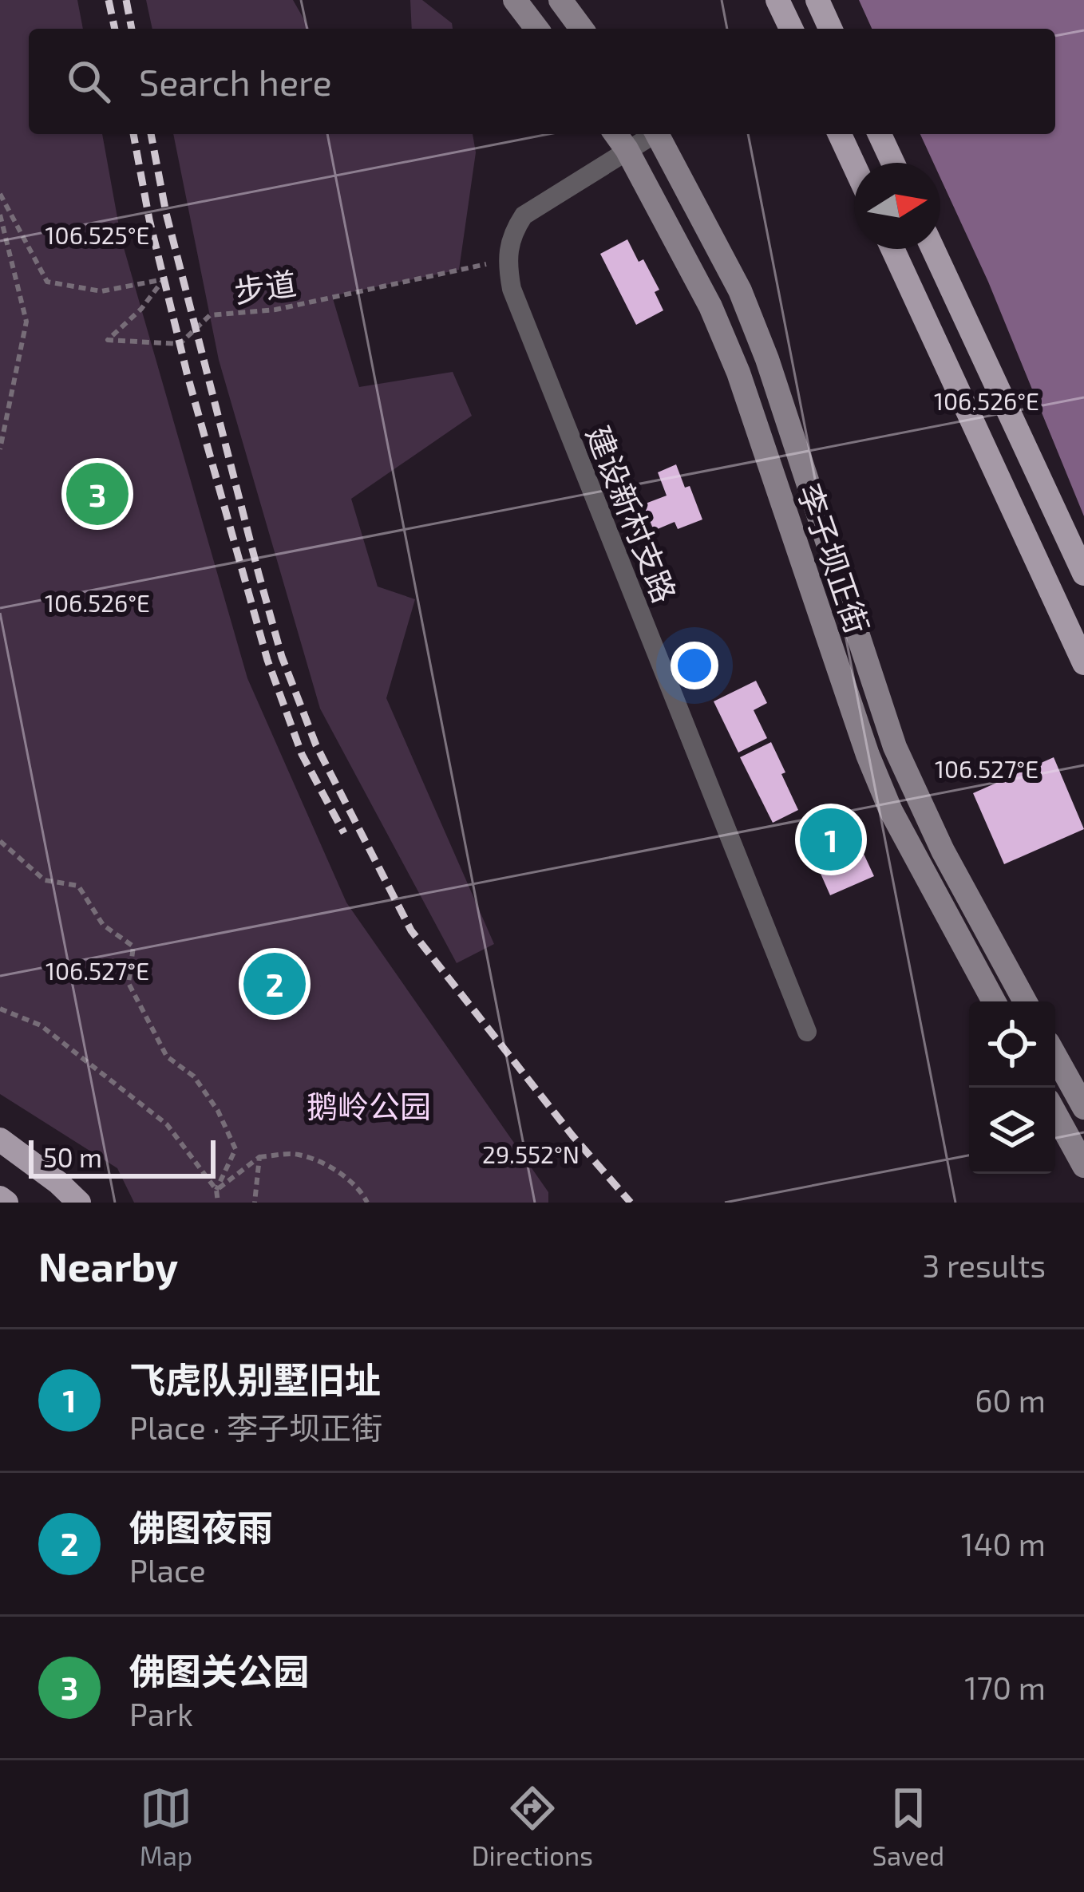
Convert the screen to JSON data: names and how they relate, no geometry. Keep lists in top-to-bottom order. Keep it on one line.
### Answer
{"streets":{"main road":["李子坝正街"],"street":["建设新村支路"],"path":["步道"]},"crossings":[["步道","建设新村支路"]],"parks":["鹅岭公园"],"scale_bar":"50 m","north":"right","page":{"search":"Search here","pins":["3","1","2"],"scale":"50 m","heading":["Nearby","3 results"],"list":[{"mark":"1","name":"飞虎队别墅旧址","note":"Place · 李子坝正街","value":"60 m"},{"mark":"2","name":"佛图夜雨","note":"Place","value":"140 m"},{"mark":"3","name":"佛图关公园","note":"Park","value":"170 m"}],"nav":["Map","Directions","Saved"]},"coordinates":["106.525°E","106.526°E","106.527°E","29.552°N"]}
